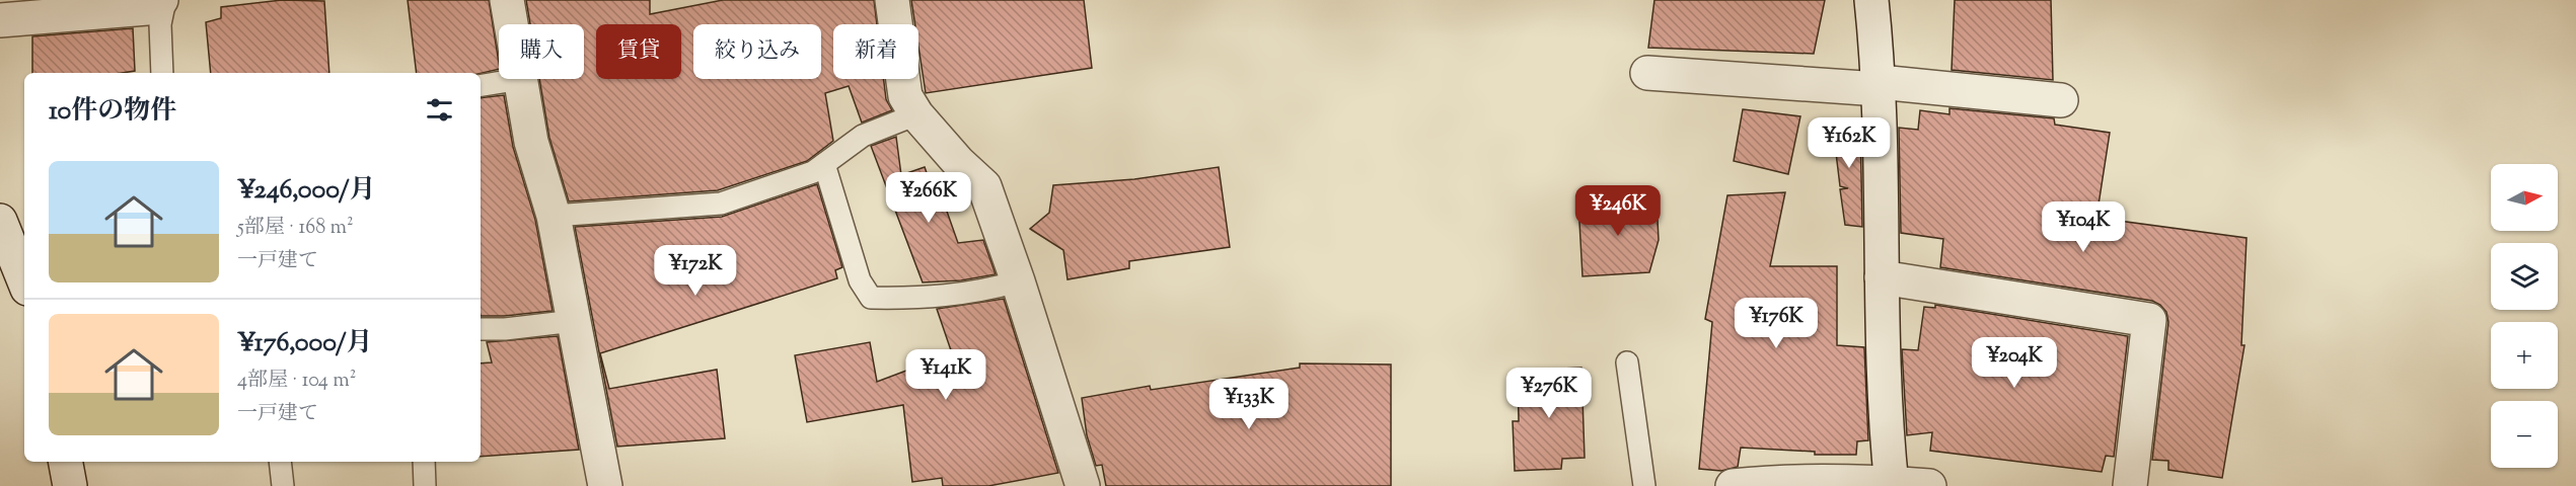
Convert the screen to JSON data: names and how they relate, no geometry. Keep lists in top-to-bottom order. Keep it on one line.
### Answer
{"north":"right","page":{"chip":["購入","賃貸","絞り込み","新着"],"heading":"10件の物件","price":["¥162K","¥266K","¥246K","¥104K","¥172K","¥176K","¥204K","¥141K","¥276K","¥133K"],"list":[{"name":"¥246,000/月","note":"5部屋 · 168 m² · 一戸建て"},{"name":"¥176,000/月","note":"4部屋 · 104 m² · 一戸建て"}],"map_buttons":["+","−"]}}
